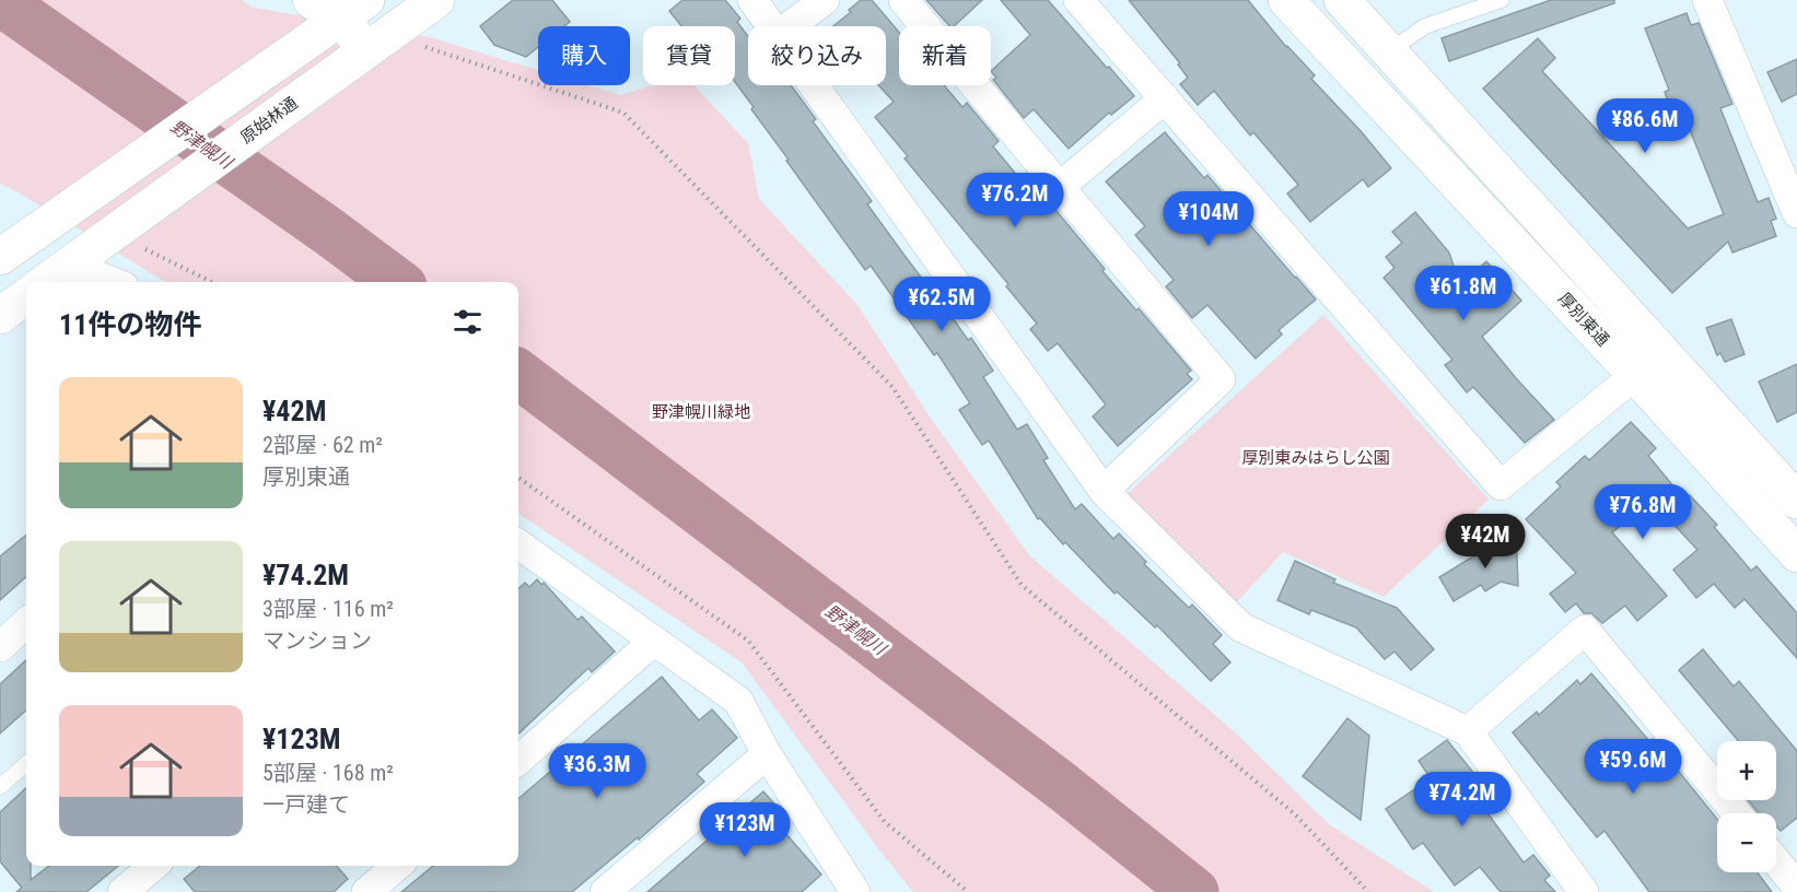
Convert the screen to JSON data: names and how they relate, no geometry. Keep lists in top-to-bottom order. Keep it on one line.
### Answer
{"streets":{"street":["原始林通","厚別東通"]},"water":["野津幌川"],"parks":["野津幌川緑地","厚別東みはらし公園"],"page":{"chip":["購入","賃貸","絞り込み","新着"],"price":["¥86.6M","¥76.2M","¥104M","¥61.8M","¥62.5M","¥76.8M","¥42M","¥59.6M","¥36.3M","¥74.2M","¥123M"],"heading":"11件の物件","list":[{"name":"¥42M","note":"2部屋 · 62 m² · 厚別東通"},{"name":"¥74.2M","note":"3部屋 · 116 m² · マンション"},{"name":"¥123M","note":"5部屋 · 168 m² · 一戸建て"}],"map_buttons":["+","−"]}}
